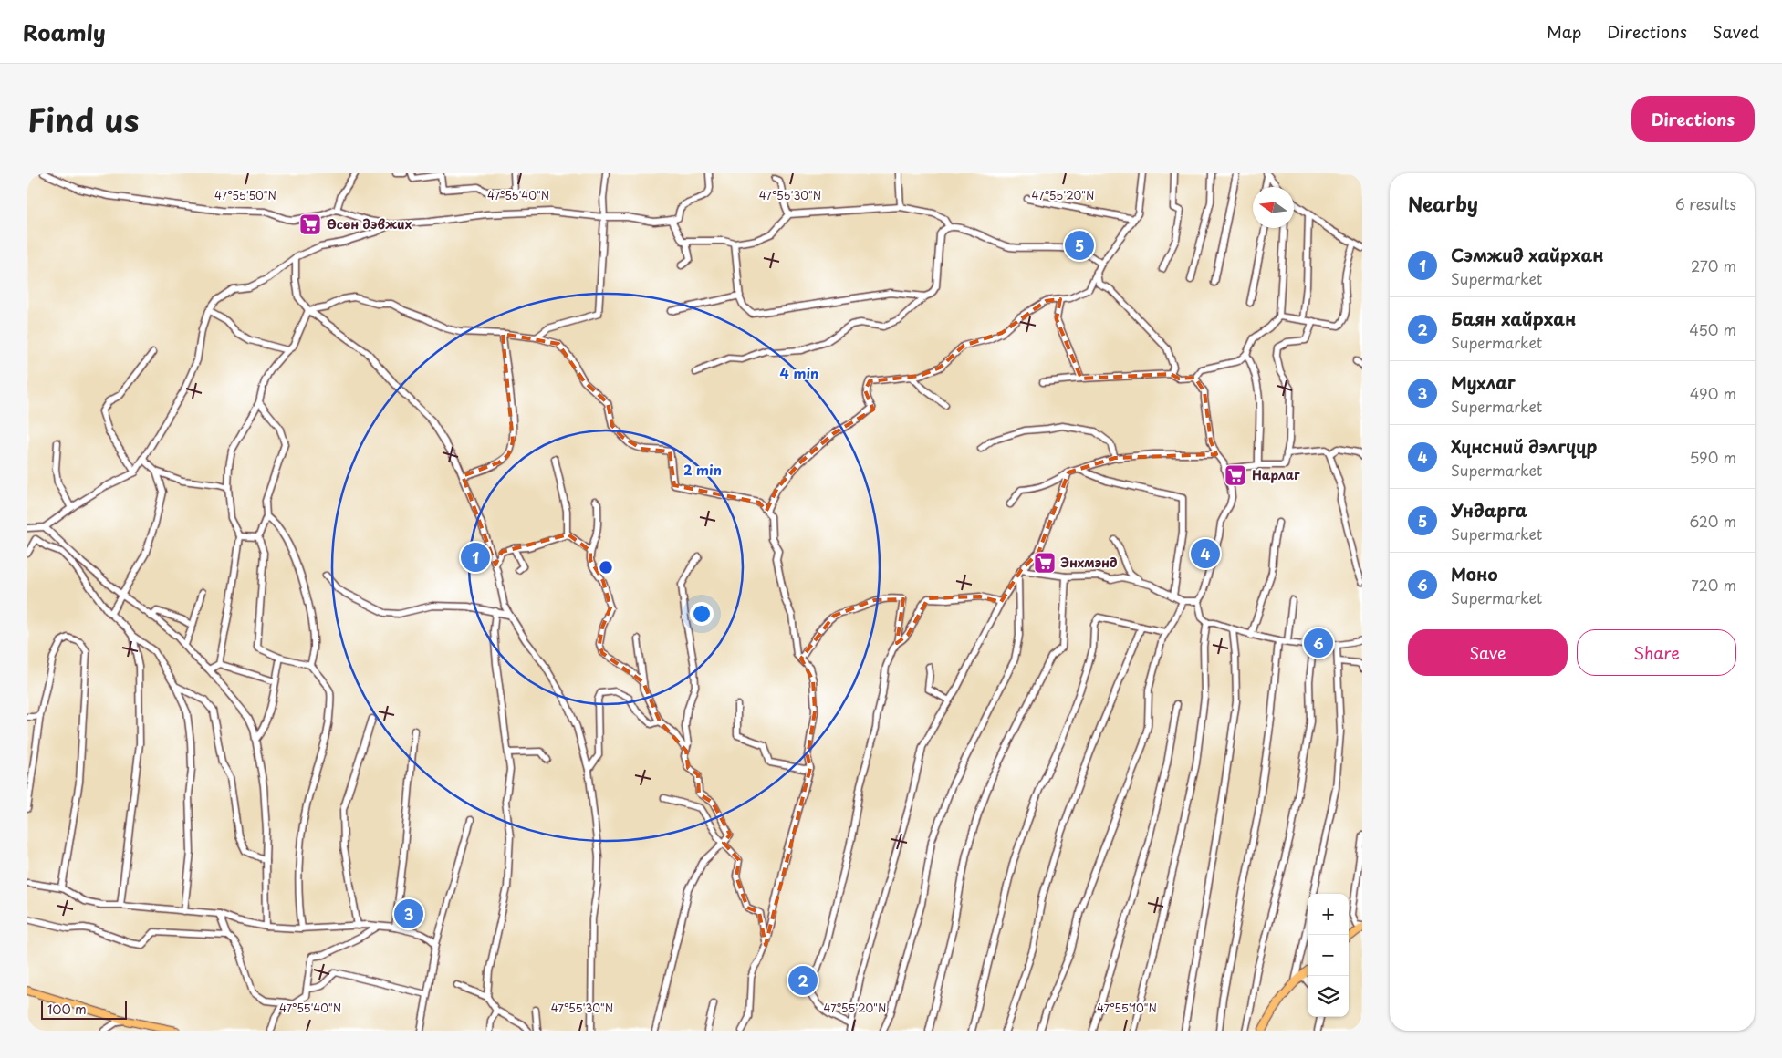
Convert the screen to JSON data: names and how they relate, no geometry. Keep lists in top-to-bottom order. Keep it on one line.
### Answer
{"places":{"supermarket":["Өсөн дэвжих","Нарлаг","Энхмэнд"]},"scale_bar":"100 m","north":"left","page":{"header":"Roamly","nav":["Map","Directions","Saved"],"title":"Find us","buttons":["Directions",["Save","Share"]],"heading":["Nearby","6 results"],"pins":["5","4","1","6","3","2"],"list":[{"mark":"1","name":"Сэмжид хайрхан","note":"Supermarket","value":"270 m"},{"mark":"2","name":"Баян хайрхан","note":"Supermarket","value":"450 m"},{"mark":"3","name":"Мухлаг","note":"Supermarket","value":"490 m"},{"mark":"4","name":"Хүнсний дэлгүүр","note":"Supermarket","value":"590 m"},{"mark":"5","name":"Ундарга","note":"Supermarket","value":"620 m"},{"mark":"6","name":"Моно","note":"Supermarket","value":"720 m"}],"map_buttons":["+","−"],"scale":"100 m"},"coordinates":["47°55'50\"N","47°55'40\"N","47°55'30\"N","47°55'20\"N","47°55'10\"N"],"rings":["4 min","2 min"]}
